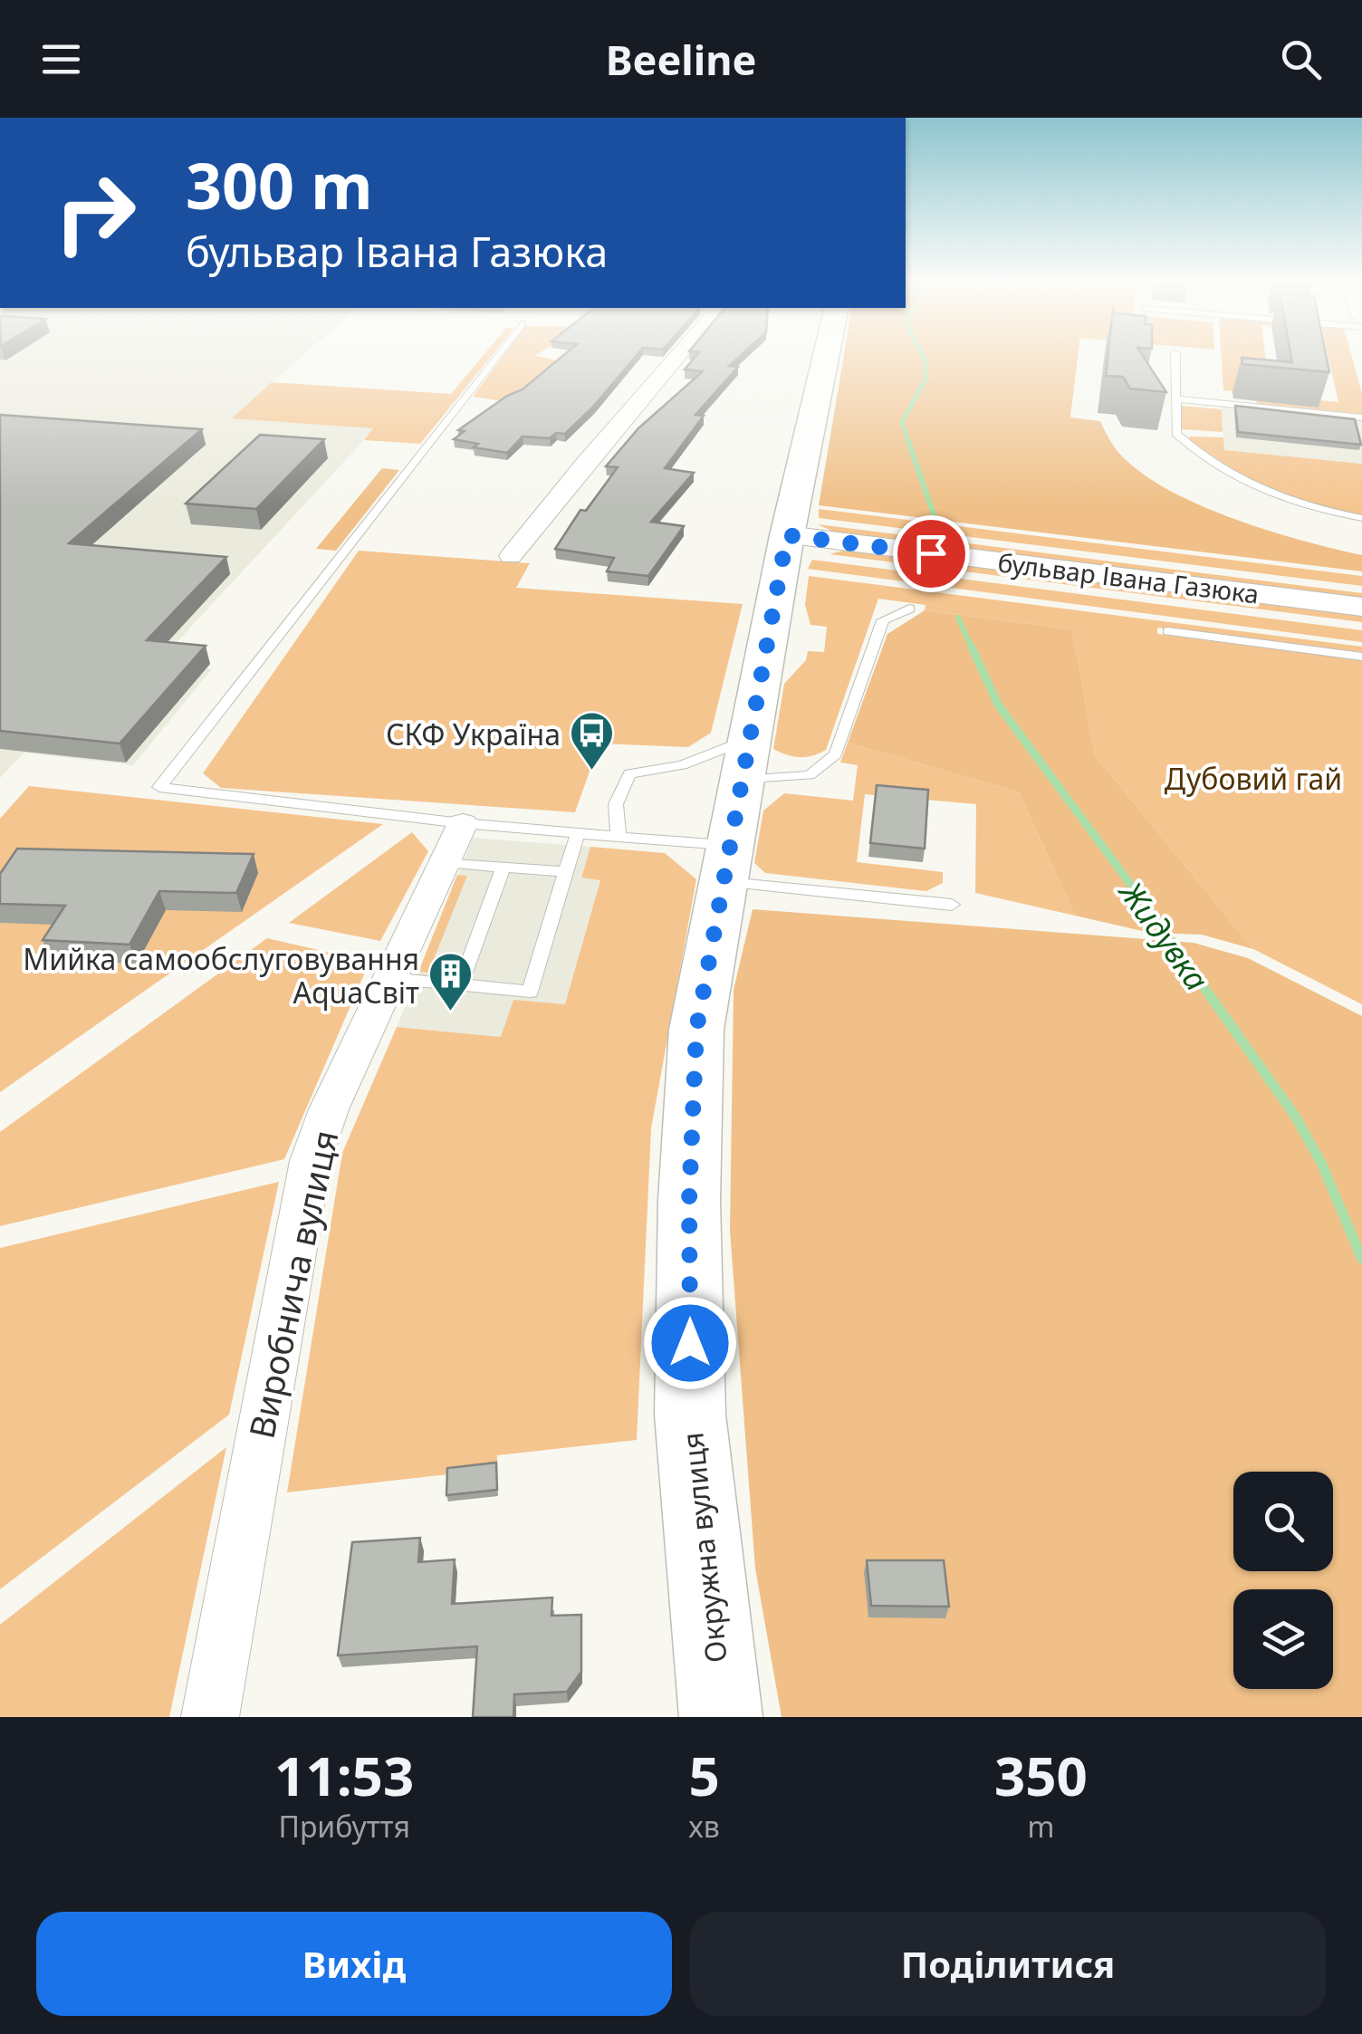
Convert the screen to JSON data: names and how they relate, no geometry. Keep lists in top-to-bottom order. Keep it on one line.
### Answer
{"streets":{"main road":["Окружна вулиця"],"street":["бульвар Івана Газюка","Виробнича вулиця"]},"crossings":[["бульвар Івана Газюка","Окружна вулиця"]],"water":["Жидувка"],"parks":["Дубовий гай"],"places":{"bus stop":["СКФ Україна"],"building":["Мийка самообслуговування AquaСвіт"]},"page":{"header":"Beeline","turn":["300 m","бульвар Івана Газюка"],"eta":["11:53","Прибуття","5","хв","350","m"],"buttons":["Вихід","Поділитися"]}}
